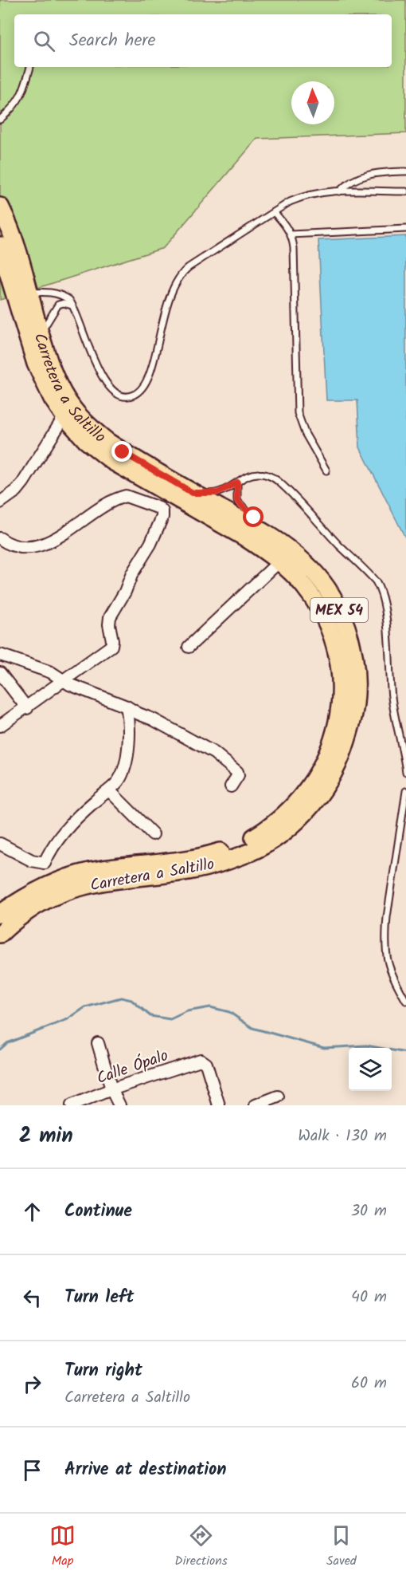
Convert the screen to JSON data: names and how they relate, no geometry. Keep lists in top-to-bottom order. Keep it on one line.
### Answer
{"streets":{"main road":["Carretera a Saltillo","MEX 54"],"street":["Calle Ópalo"]},"north":"top","page":{"search":"Search here","heading":["2 min","Walk · 130 m"],"list":[["Continue","30 m"],["Turn left","40 m"],["Turn right","Carretera a Saltillo","60 m"],"Arrive at destination"],"nav":["Map","Directions","Saved"]}}
